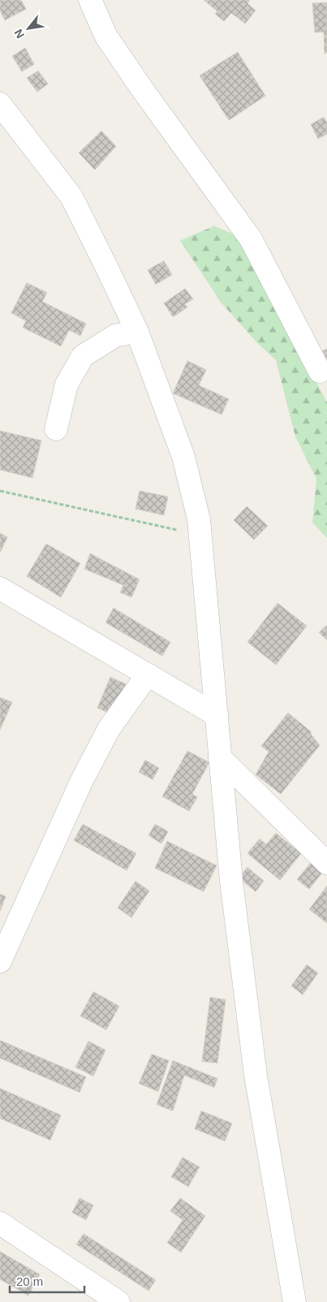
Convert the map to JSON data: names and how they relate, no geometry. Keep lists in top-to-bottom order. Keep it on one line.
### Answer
{"scale_bar":"20 m","north":"bottom left"}
